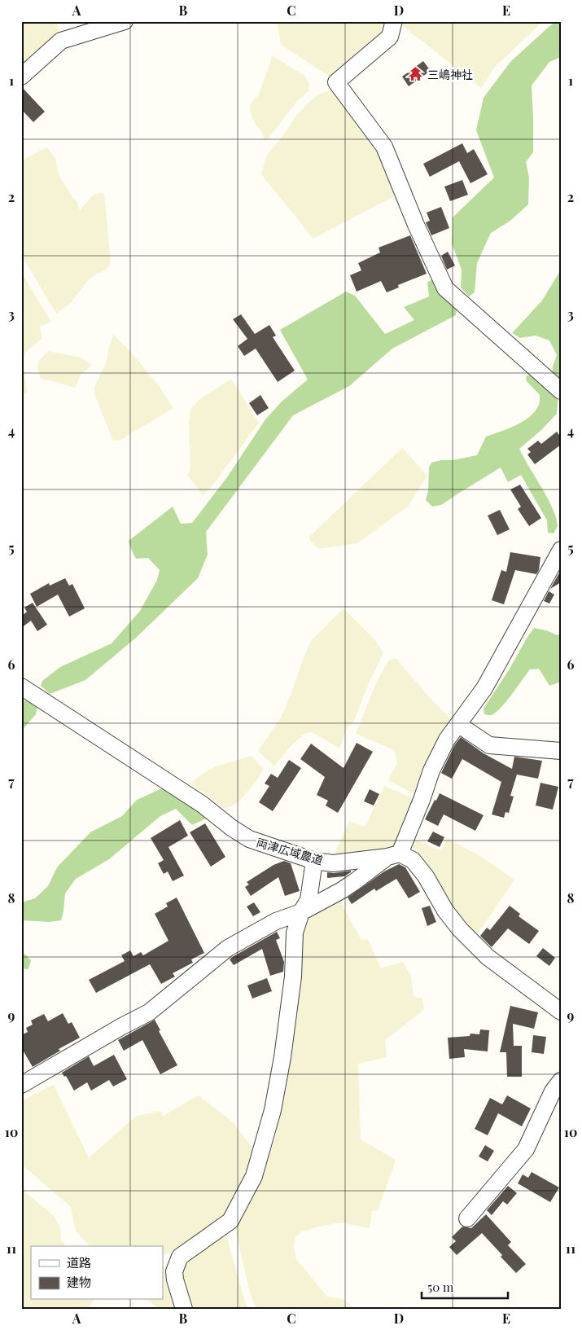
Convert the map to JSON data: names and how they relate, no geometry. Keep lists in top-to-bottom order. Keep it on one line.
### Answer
{"streets":{"street":["両津広域農道"]},"places":{"temple":["三嶋神社"]},"legend":["道路","建物"],"scale_bar":"50 m","grid":{"columns":["A","B","C","D","E"],"rows":["1","2","3","4","5","6","7","8","9","10","11"]}}
